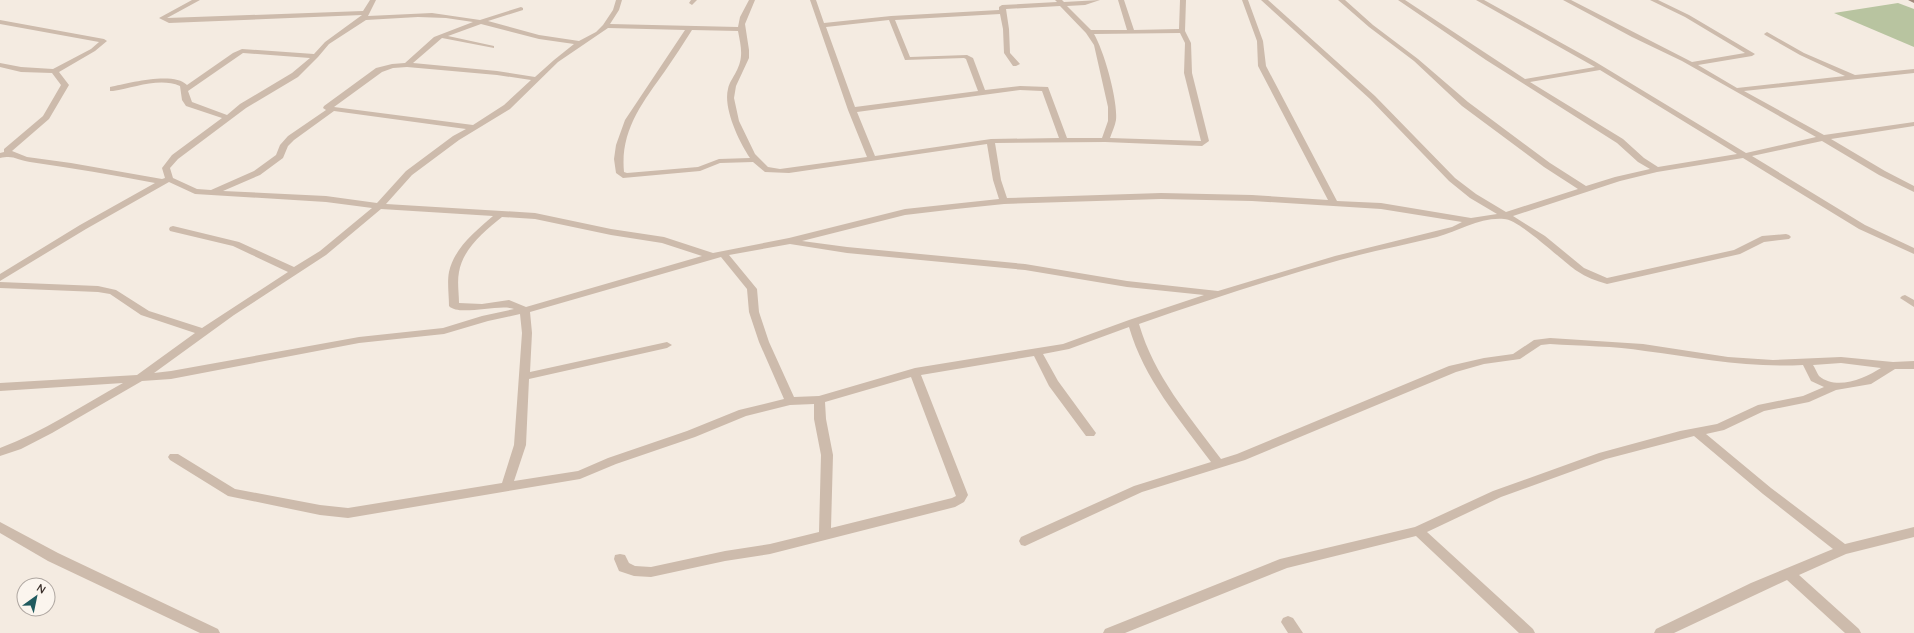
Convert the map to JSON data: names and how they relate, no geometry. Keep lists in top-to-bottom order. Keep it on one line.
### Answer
{"north":"top right"}
